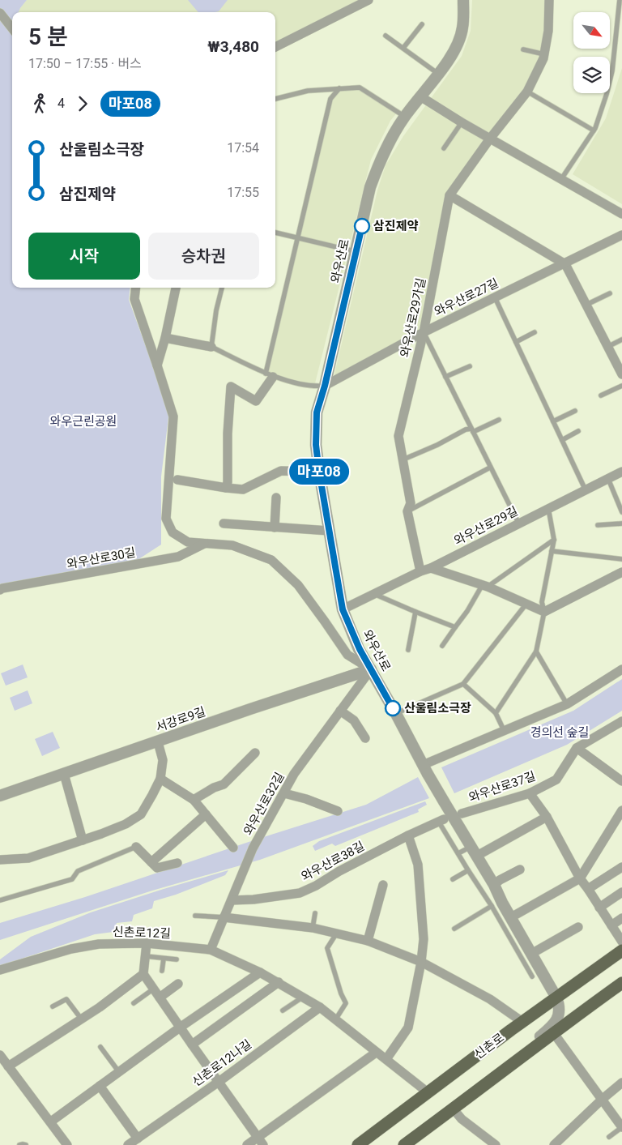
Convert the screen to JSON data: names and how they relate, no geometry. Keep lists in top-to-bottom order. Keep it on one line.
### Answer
{"streets":{"main road":["신촌로"],"street":["와우산로","와우산로27길","와우산로29가길","와우산로29길","와우산로30길","서강로9길","와우산로37길","와우산로32길","와우산로38길","신촌로12길","신촌로12나길"]},"crossings":[["와우산로","와우산로27길"],["와우산로","와우산로29길"],["와우산로","와우산로30길"],["와우산로","서강로9길"],["와우산로","와우산로32길"],["와우산로27길","와우산로29가길"],["와우산로29가길","와우산로29길"],["와우산로30길","서강로9길"],["와우산로30길","와우산로32길"],["서강로9길","와우산로32길"],["와우산로32길","와우산로38길"],["와우산로32길","신촌로12길"],["신촌로12길","신촌로"],["신촌로12길","신촌로12나길"]],"parks":["와우근린공원","경의선 숲길"],"places":["삼진제약","산울림소극장"],"lines":["bus line 마포08"],"north":"bottom right","page":{"on_map":"마포08","heading":["5 분","17:50 – 17:55 · 버스","₩3,480"],"legs":["4","마포08"],"list":[{"name":"산울림소극장","value":"17:54"},{"name":"삼진제약","value":"17:55"}],"buttons":["시작","승차권"]}}
